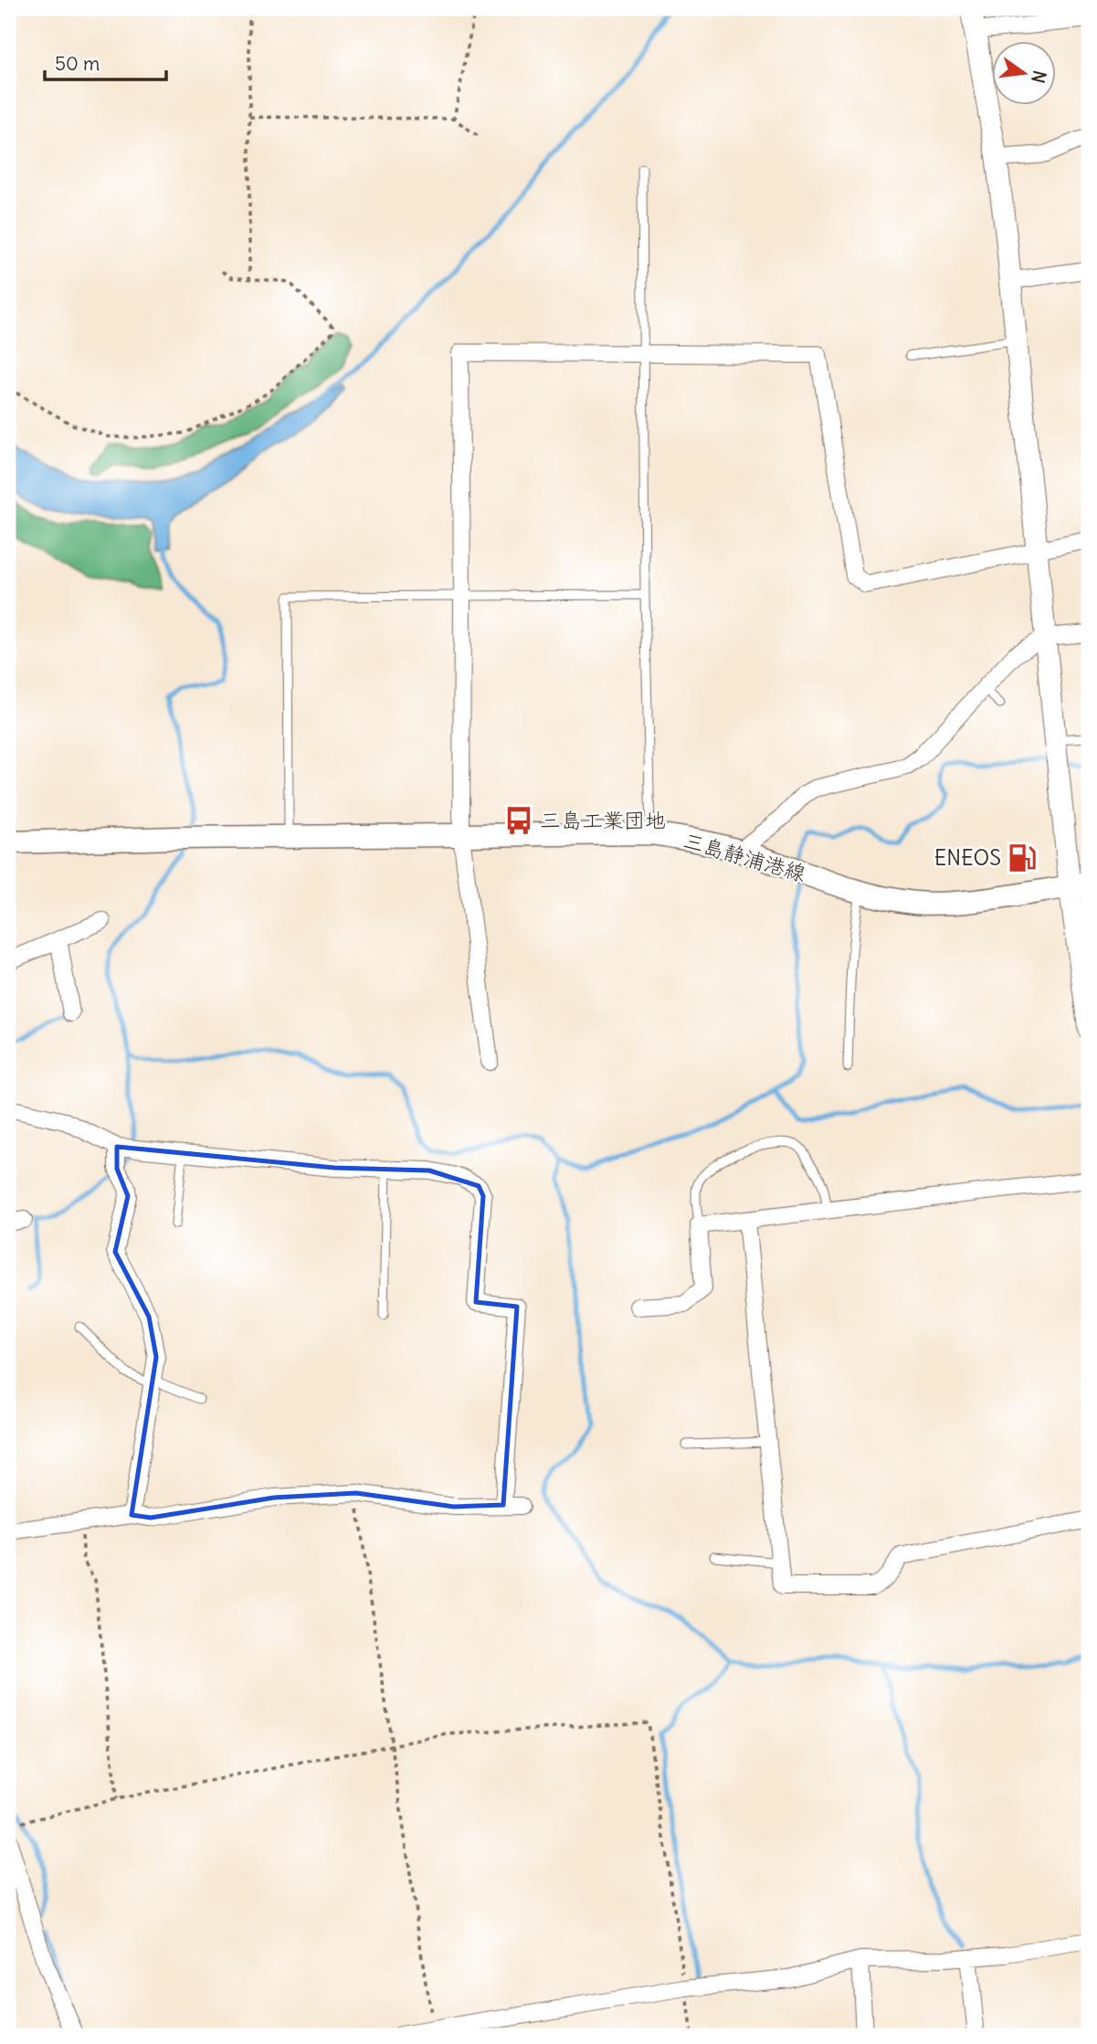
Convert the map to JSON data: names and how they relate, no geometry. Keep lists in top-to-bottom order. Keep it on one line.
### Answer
{"streets":{"main road":["三島静浦港線"]},"places":{"bus stop":["三島工業団地"],"fuel station":["ENEOS"]},"scale_bar":"50 m","north":"right"}
